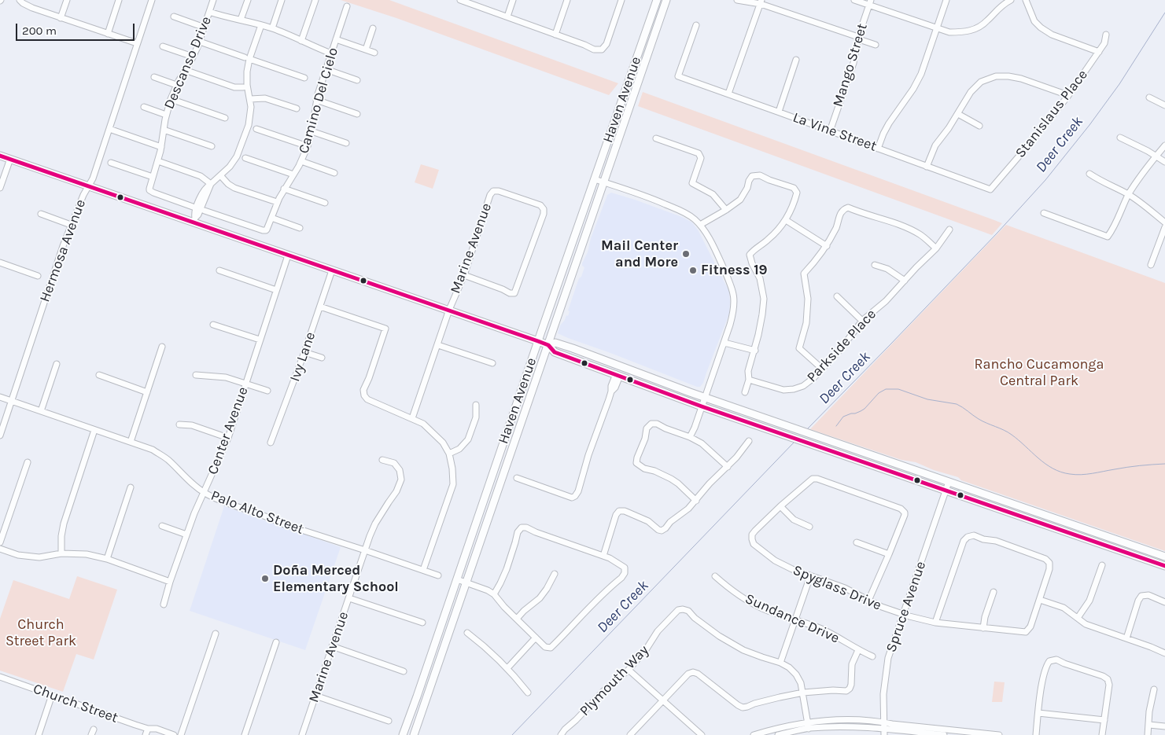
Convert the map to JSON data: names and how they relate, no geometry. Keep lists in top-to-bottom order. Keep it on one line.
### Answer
{"streets":{"main road":["Haven Avenue"],"street":["Descanso Drive","Mango Street","Camino Del Cielo","Stanislaus Place","La Vine Street","Marine Avenue","Hermosa Avenue","Parkside Place","Ivy Lane","Center Avenue","Palo Alto Street","Spyglass Drive","Spruce Avenue","Sundance Drive","Plymouth Way","Church Street"]},"crossings":[["Mango Street","La Vine Street"],["Stanislaus Place","La Vine Street"],["Marine Avenue","Palo Alto Street"],["Hermosa Avenue","Palo Alto Street"],["Center Avenue","Palo Alto Street"],["Spyglass Drive","Spruce Avenue"]],"water":["Deer Creek"],"parks":["Rancho Cucamonga Central Park","Church Street Park"],"places":["Mail Center and More","Fitness 19","Doña Merced Elementary School"],"scale_bar":"200 m"}
